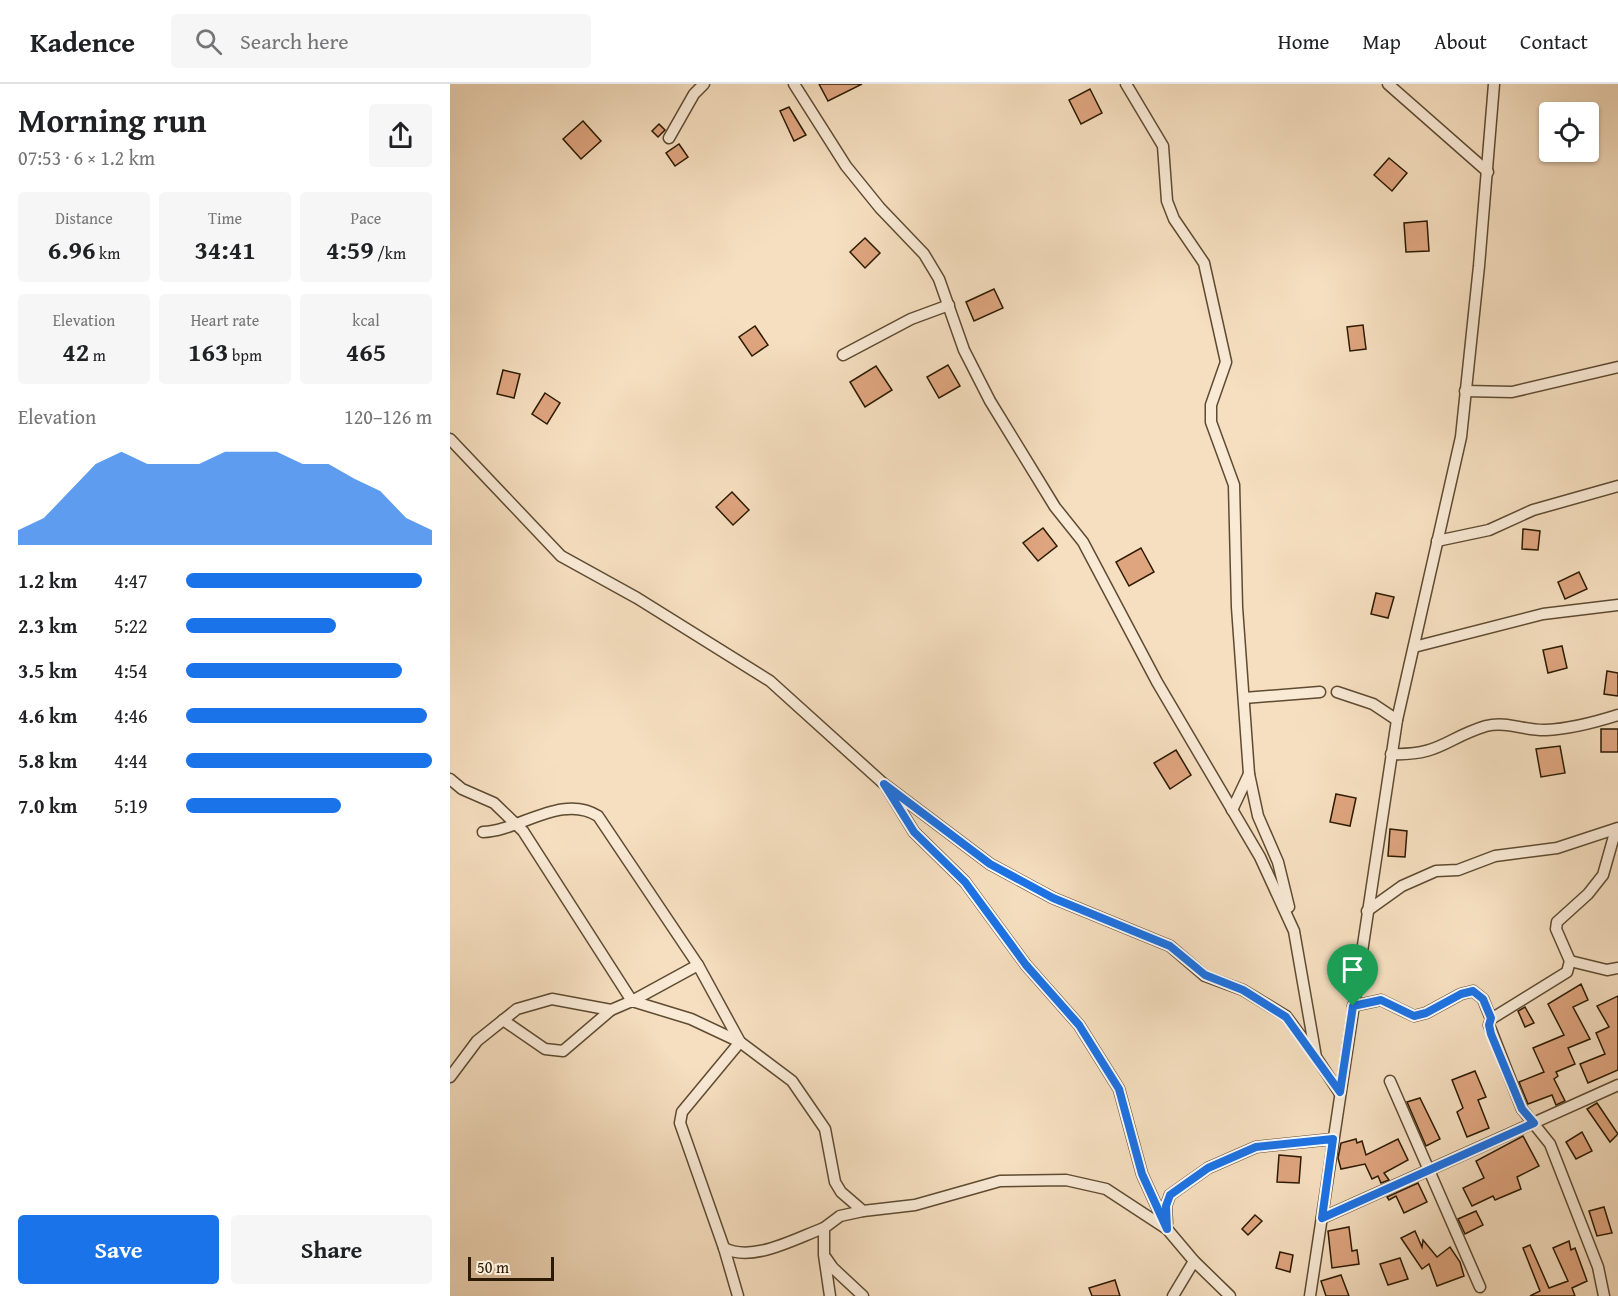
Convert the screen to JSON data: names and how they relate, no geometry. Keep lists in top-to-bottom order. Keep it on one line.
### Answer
{"scale_bar":"50 m","page":{"header":"Kadence","search":"Search here","nav":["Home","Map","About","Contact"],"heading":["Morning run","07:53 · 6 × 1.2 km"],"stats":[["Distance","6.96 km"],["Time","34:41"],["Pace","4:59 /km"],["Elevation","42 m"],["Heart rate","163 bpm"],["kcal","465"]],"chart":["Elevation","120–126 m"],"list":[{"name":"1.2 km","note":"4:47"},{"name":"2.3 km","note":"5:22"},{"name":"3.5 km","note":"4:54"},{"name":"4.6 km","note":"4:46"},{"name":"5.8 km","note":"4:44"},{"name":"7.0 km","note":"5:19"}],"buttons":["Save","Share"],"scale":"50 m"}}
